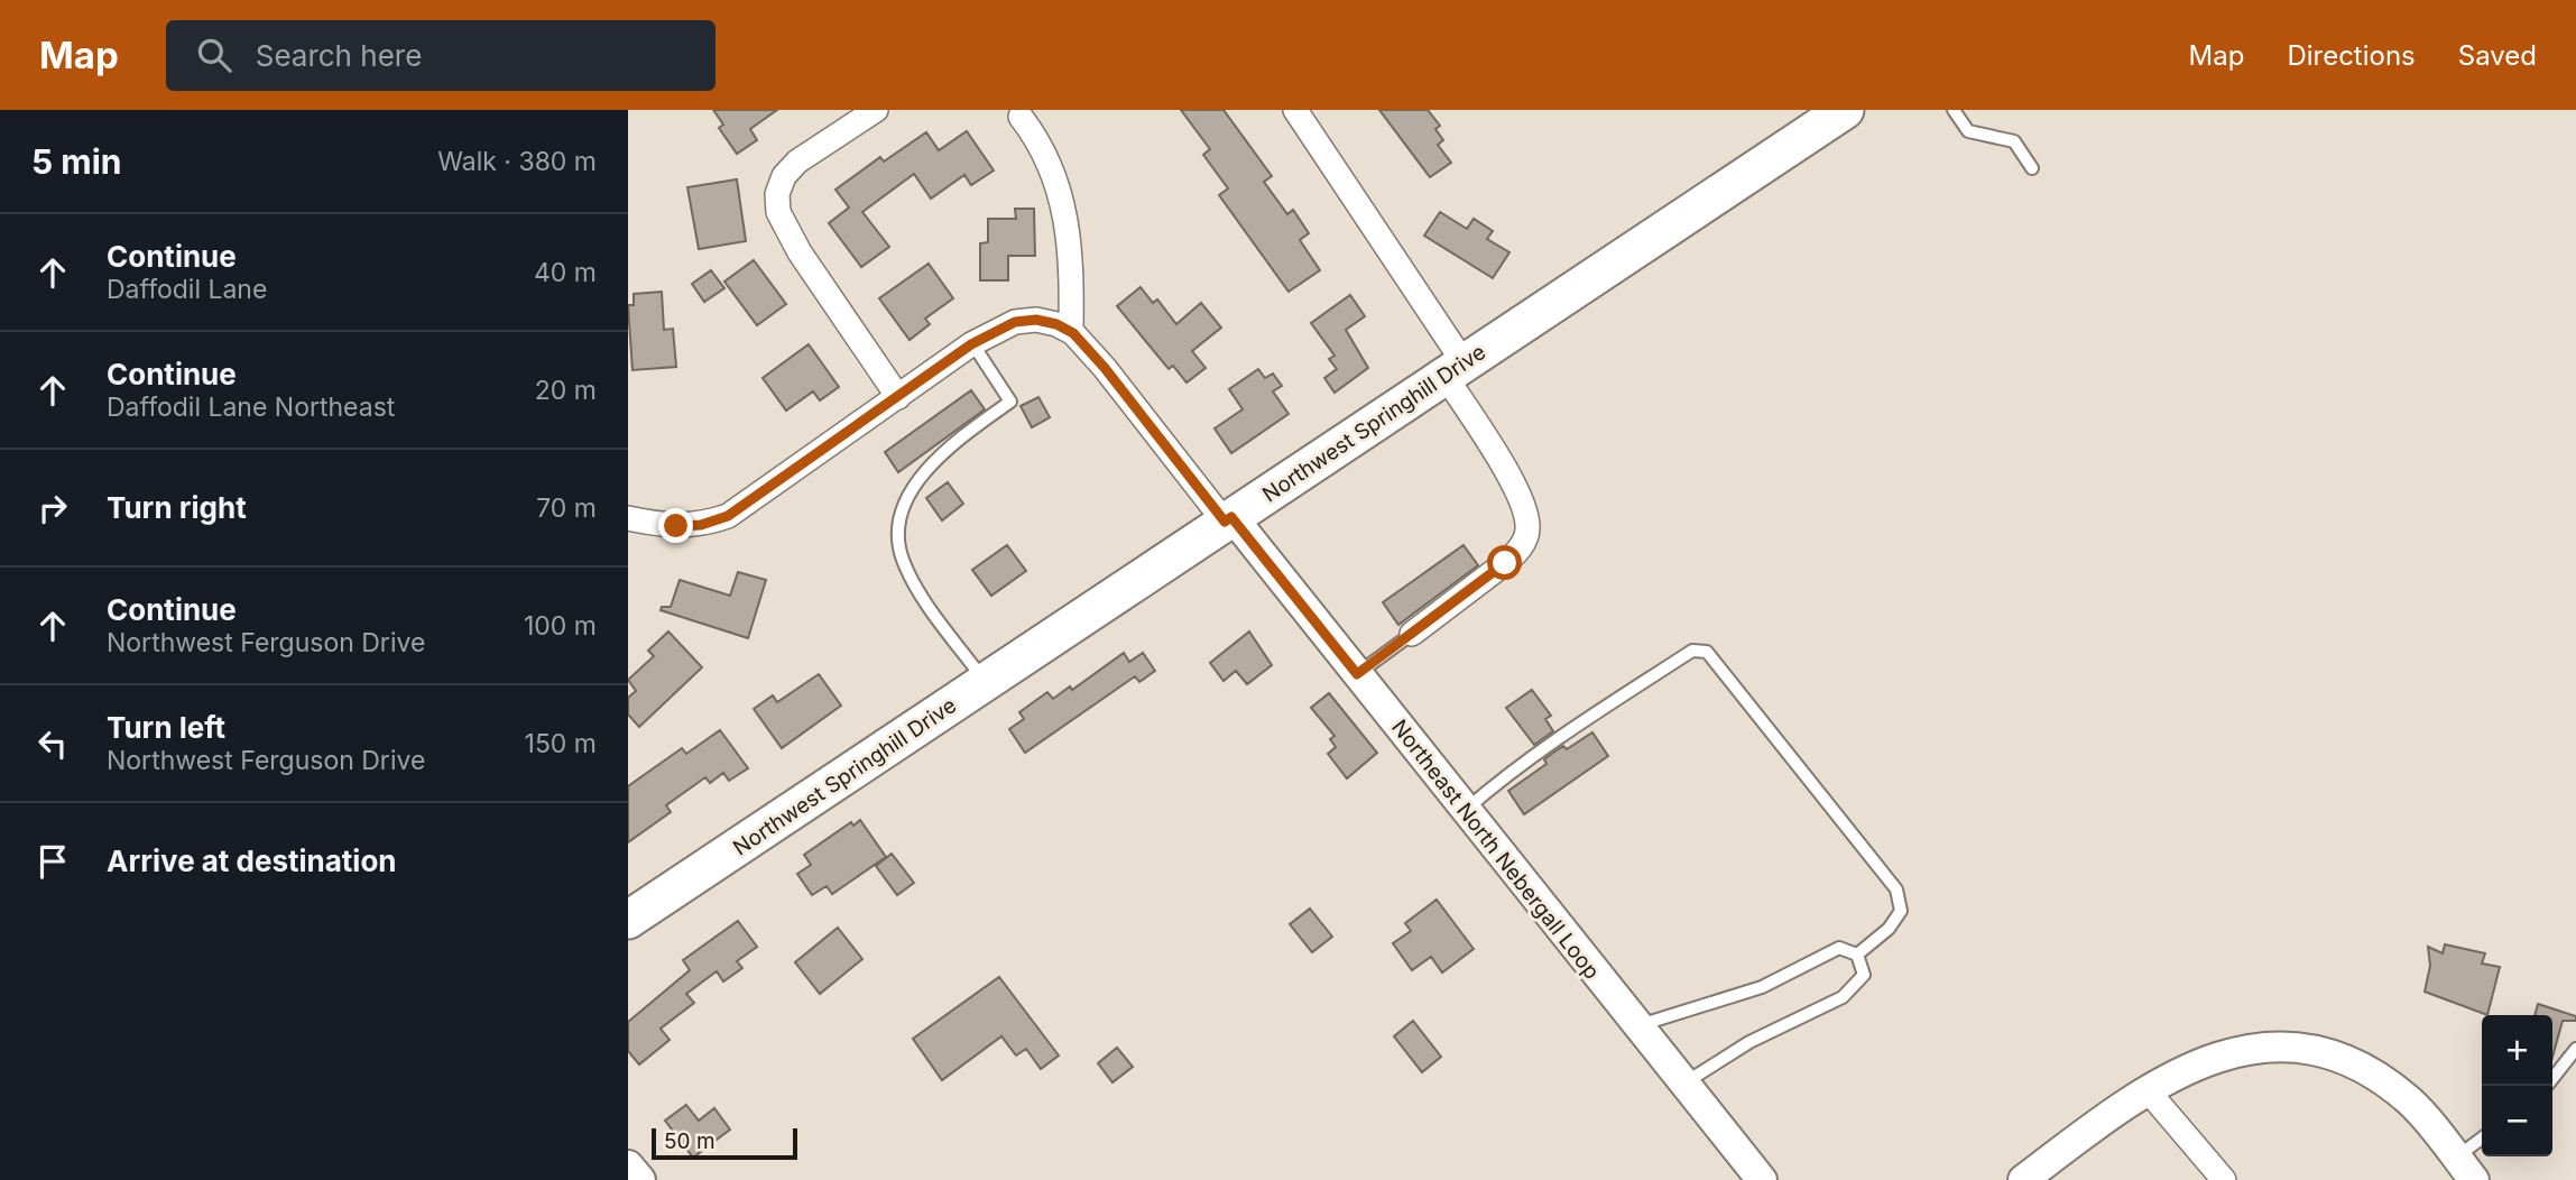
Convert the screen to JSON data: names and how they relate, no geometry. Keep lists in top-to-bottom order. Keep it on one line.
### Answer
{"streets":{"main road":["Northwest Springhill Drive"],"street":["Northeast North Nebergall Loop"]},"crossings":[["Northwest Springhill Drive","Northeast North Nebergall Loop"]],"scale_bar":"50 m","page":{"header":"Map","search":"Search here","nav":["Map","Directions","Saved"],"heading":["5 min","Walk · 380 m"],"list":[["Continue","Daffodil Lane","40 m"],["Continue","Daffodil Lane Northeast","20 m"],["Turn right","70 m"],["Continue","Northwest Ferguson Drive","100 m"],["Turn left","Northwest Ferguson Drive","150 m"],"Arrive at destination"],"map_buttons":["+","−"],"scale":"50 m"}}
